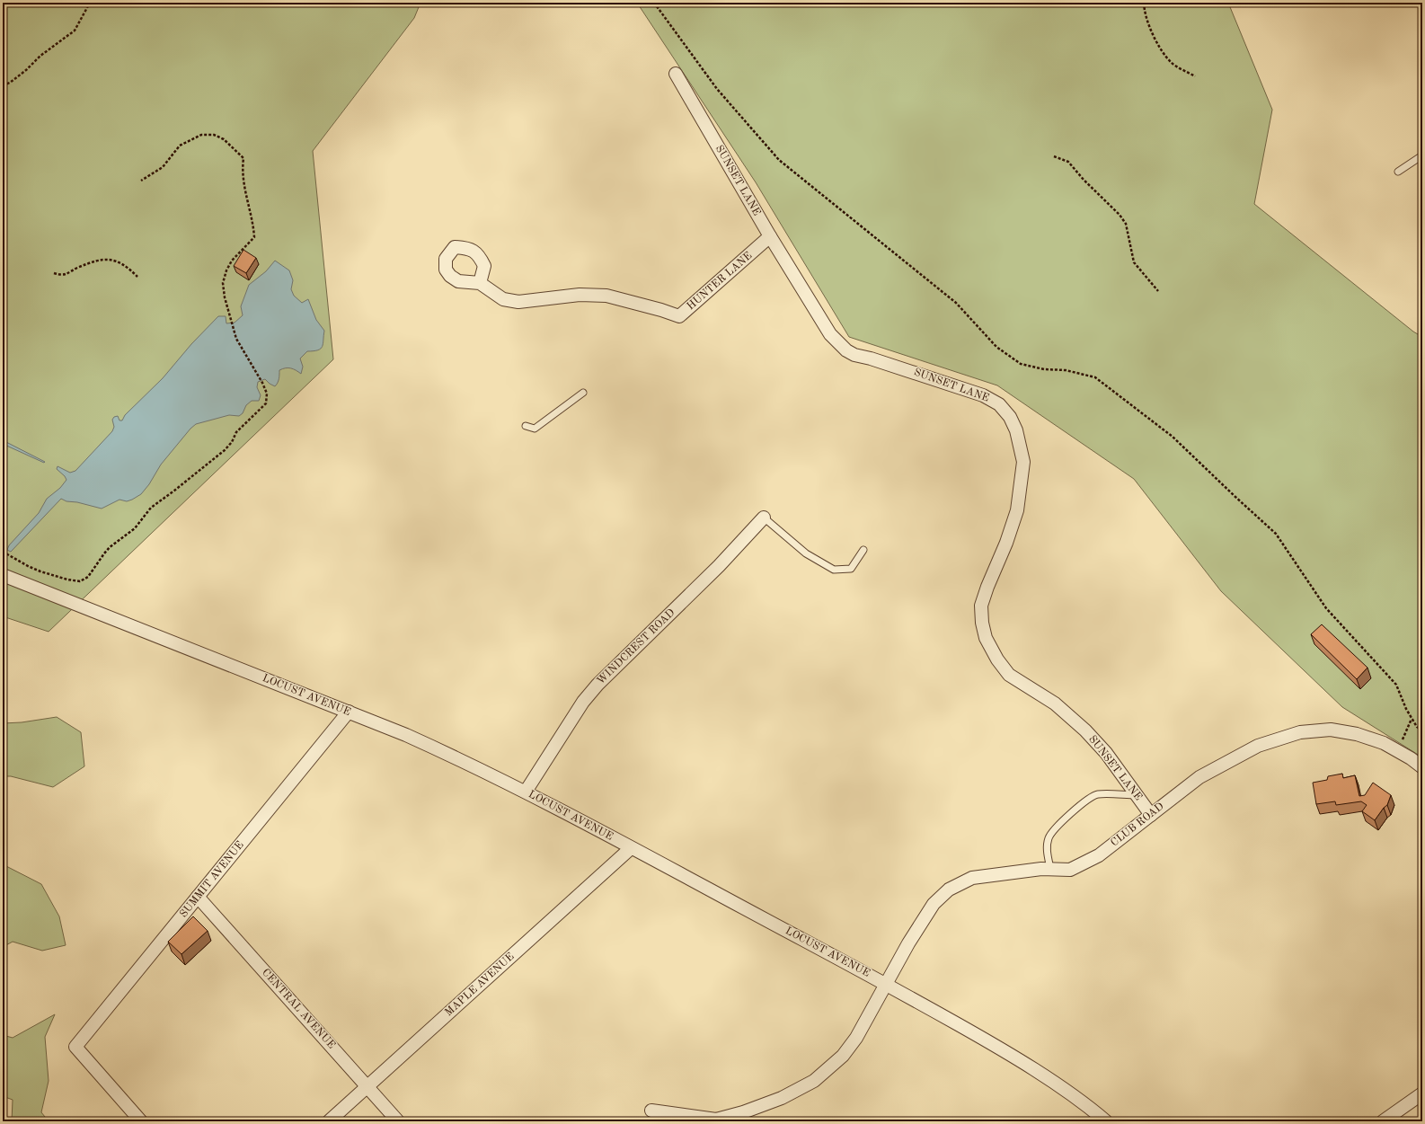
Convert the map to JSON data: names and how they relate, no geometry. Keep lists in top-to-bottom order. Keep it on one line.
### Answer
{"streets":{"street":["SUNSET LANE","HUNTER LANE","WINDCREST ROAD","LOCUST AVENUE","CLUB ROAD","SUMMIT AVENUE","MAPLE AVENUE","CENTRAL AVENUE"]},"crossings":[["SUNSET LANE","HUNTER LANE"],["SUNSET LANE","CLUB ROAD"],["WINDCREST ROAD","LOCUST AVENUE"],["LOCUST AVENUE","CLUB ROAD"],["LOCUST AVENUE","SUMMIT AVENUE"],["LOCUST AVENUE","MAPLE AVENUE"],["SUMMIT AVENUE","CENTRAL AVENUE"],["MAPLE AVENUE","CENTRAL AVENUE"]]}
